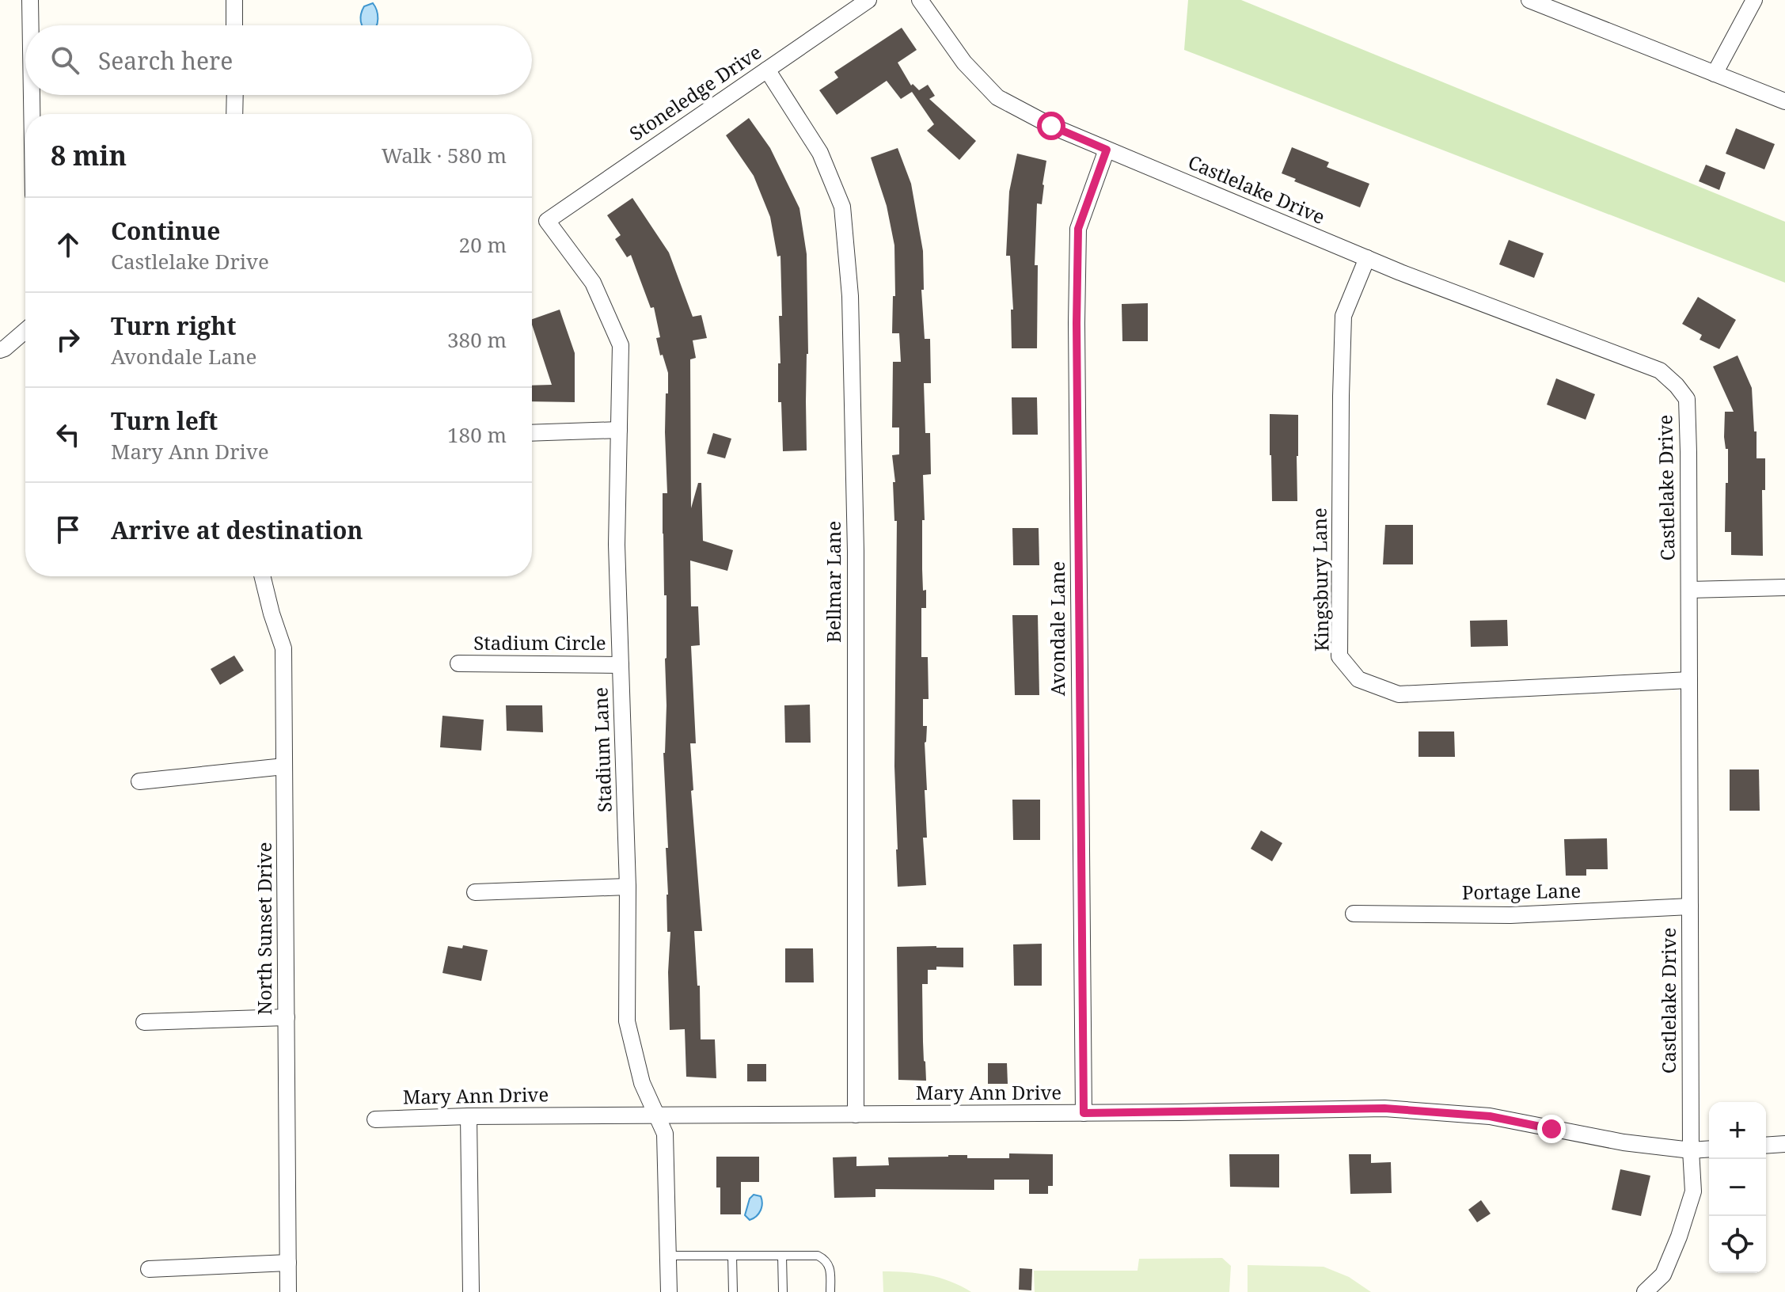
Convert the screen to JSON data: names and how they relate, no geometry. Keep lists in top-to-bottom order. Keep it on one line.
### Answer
{"streets":{"street":["Stoneledge Drive","Castlelake Drive","Kingsbury Lane","Bellmar Lane","Avondale Lane","Stadium Circle","Stadium Lane","Portage Lane","North Sunset Drive","Mary Ann Drive"]},"crossings":[["Stoneledge Drive","Bellmar Lane"],["Stoneledge Drive","Stadium Lane"],["Castlelake Drive","Kingsbury Lane"],["Castlelake Drive","Avondale Lane"],["Castlelake Drive","Portage Lane"],["Castlelake Drive","Mary Ann Drive"],["Bellmar Lane","Mary Ann Drive"],["Avondale Lane","Mary Ann Drive"],["Stadium Circle","Stadium Lane"],["Stadium Lane","Mary Ann Drive"]],"page":{"search":"Search here","heading":["8 min","Walk · 580 m"],"list":[["Continue","Castlelake Drive","20 m"],["Turn right","Avondale Lane","380 m"],["Turn left","Mary Ann Drive","180 m"],"Arrive at destination"],"map_buttons":["+","−"]}}
